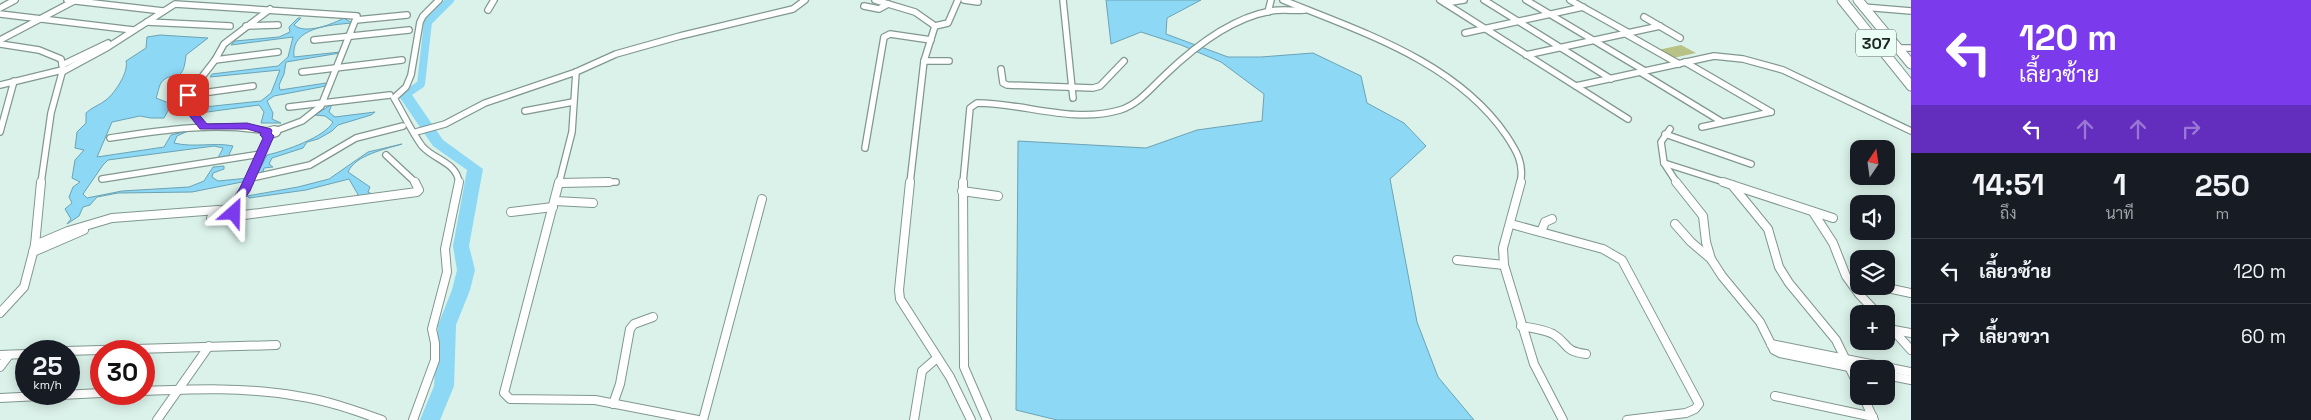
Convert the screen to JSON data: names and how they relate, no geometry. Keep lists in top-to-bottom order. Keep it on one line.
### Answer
{"streets":{"main road":["307"]},"north":"top","page":{"turn":["120 m","เลี้ยวซ้าย"],"map_buttons":["+","−"],"eta":["14:51","ถึง","1","นาที","250","m"],"list":[{"name":"เลี้ยวซ้าย","value":"120 m"},{"name":"เลี้ยวขวา","value":"60 m"}],"speed":"25 km/h","limit":"30"}}
